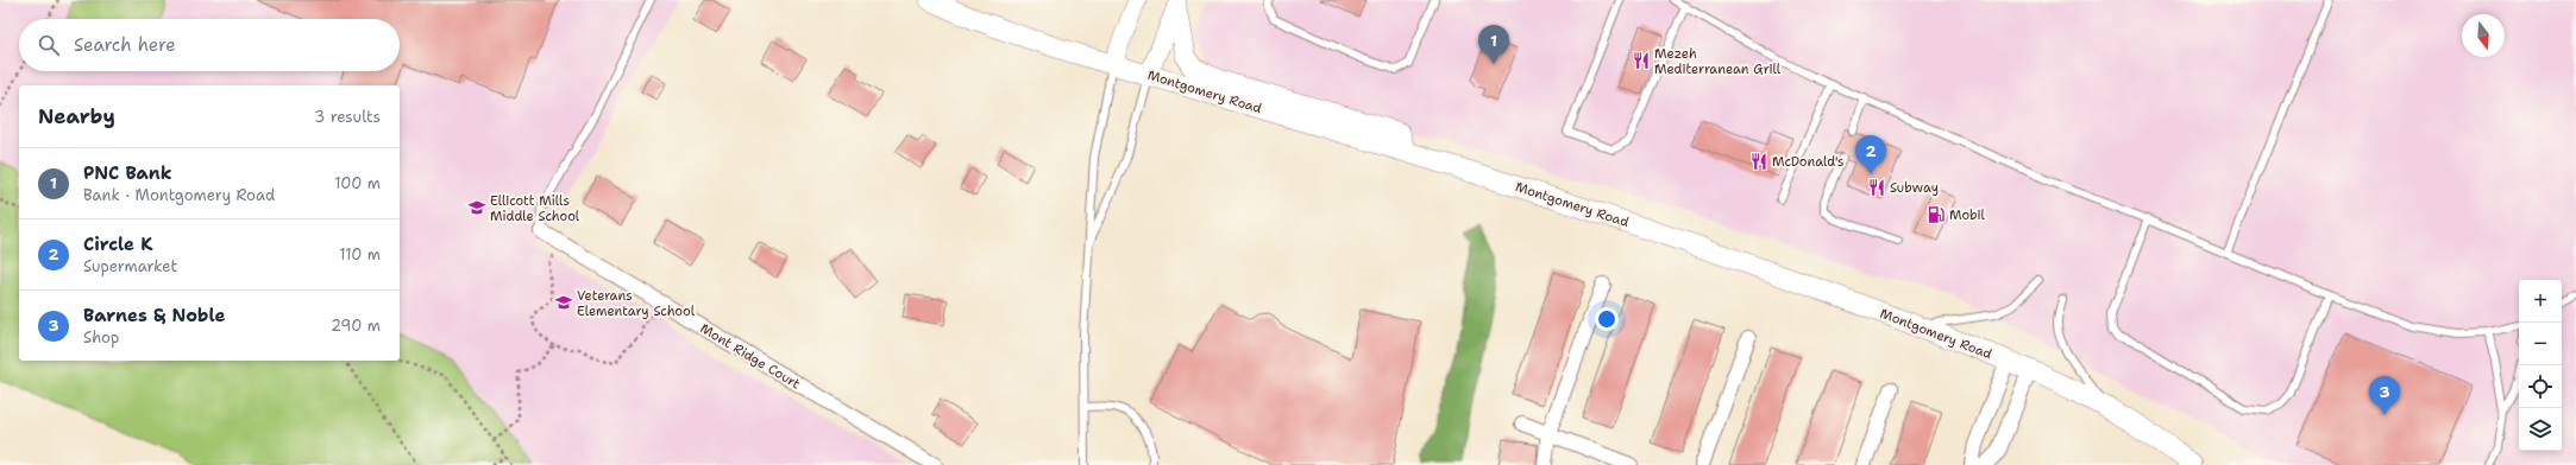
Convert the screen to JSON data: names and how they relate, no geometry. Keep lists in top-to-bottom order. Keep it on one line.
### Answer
{"streets":{"main road":["Montgomery Road"],"street":["Mont Ridge Court"]},"places":{"restaurant":["Mezeh Mediterranean Grill","McDonald's","Subway"],"school or university":["Ellicott Mills Middle School","Veterans Elementary School"],"fuel station":["Mobil"]},"north":"bottom","page":{"search":"Search here","pins":["1","2","3"],"heading":["Nearby","3 results"],"list":[{"mark":"1","name":"PNC Bank","note":"Bank · Montgomery Road","value":"100 m"},{"mark":"2","name":"Circle K","note":"Supermarket","value":"110 m"},{"mark":"3","name":"Barnes & Noble","note":"Shop","value":"290 m"}],"map_buttons":["+","−"]}}
